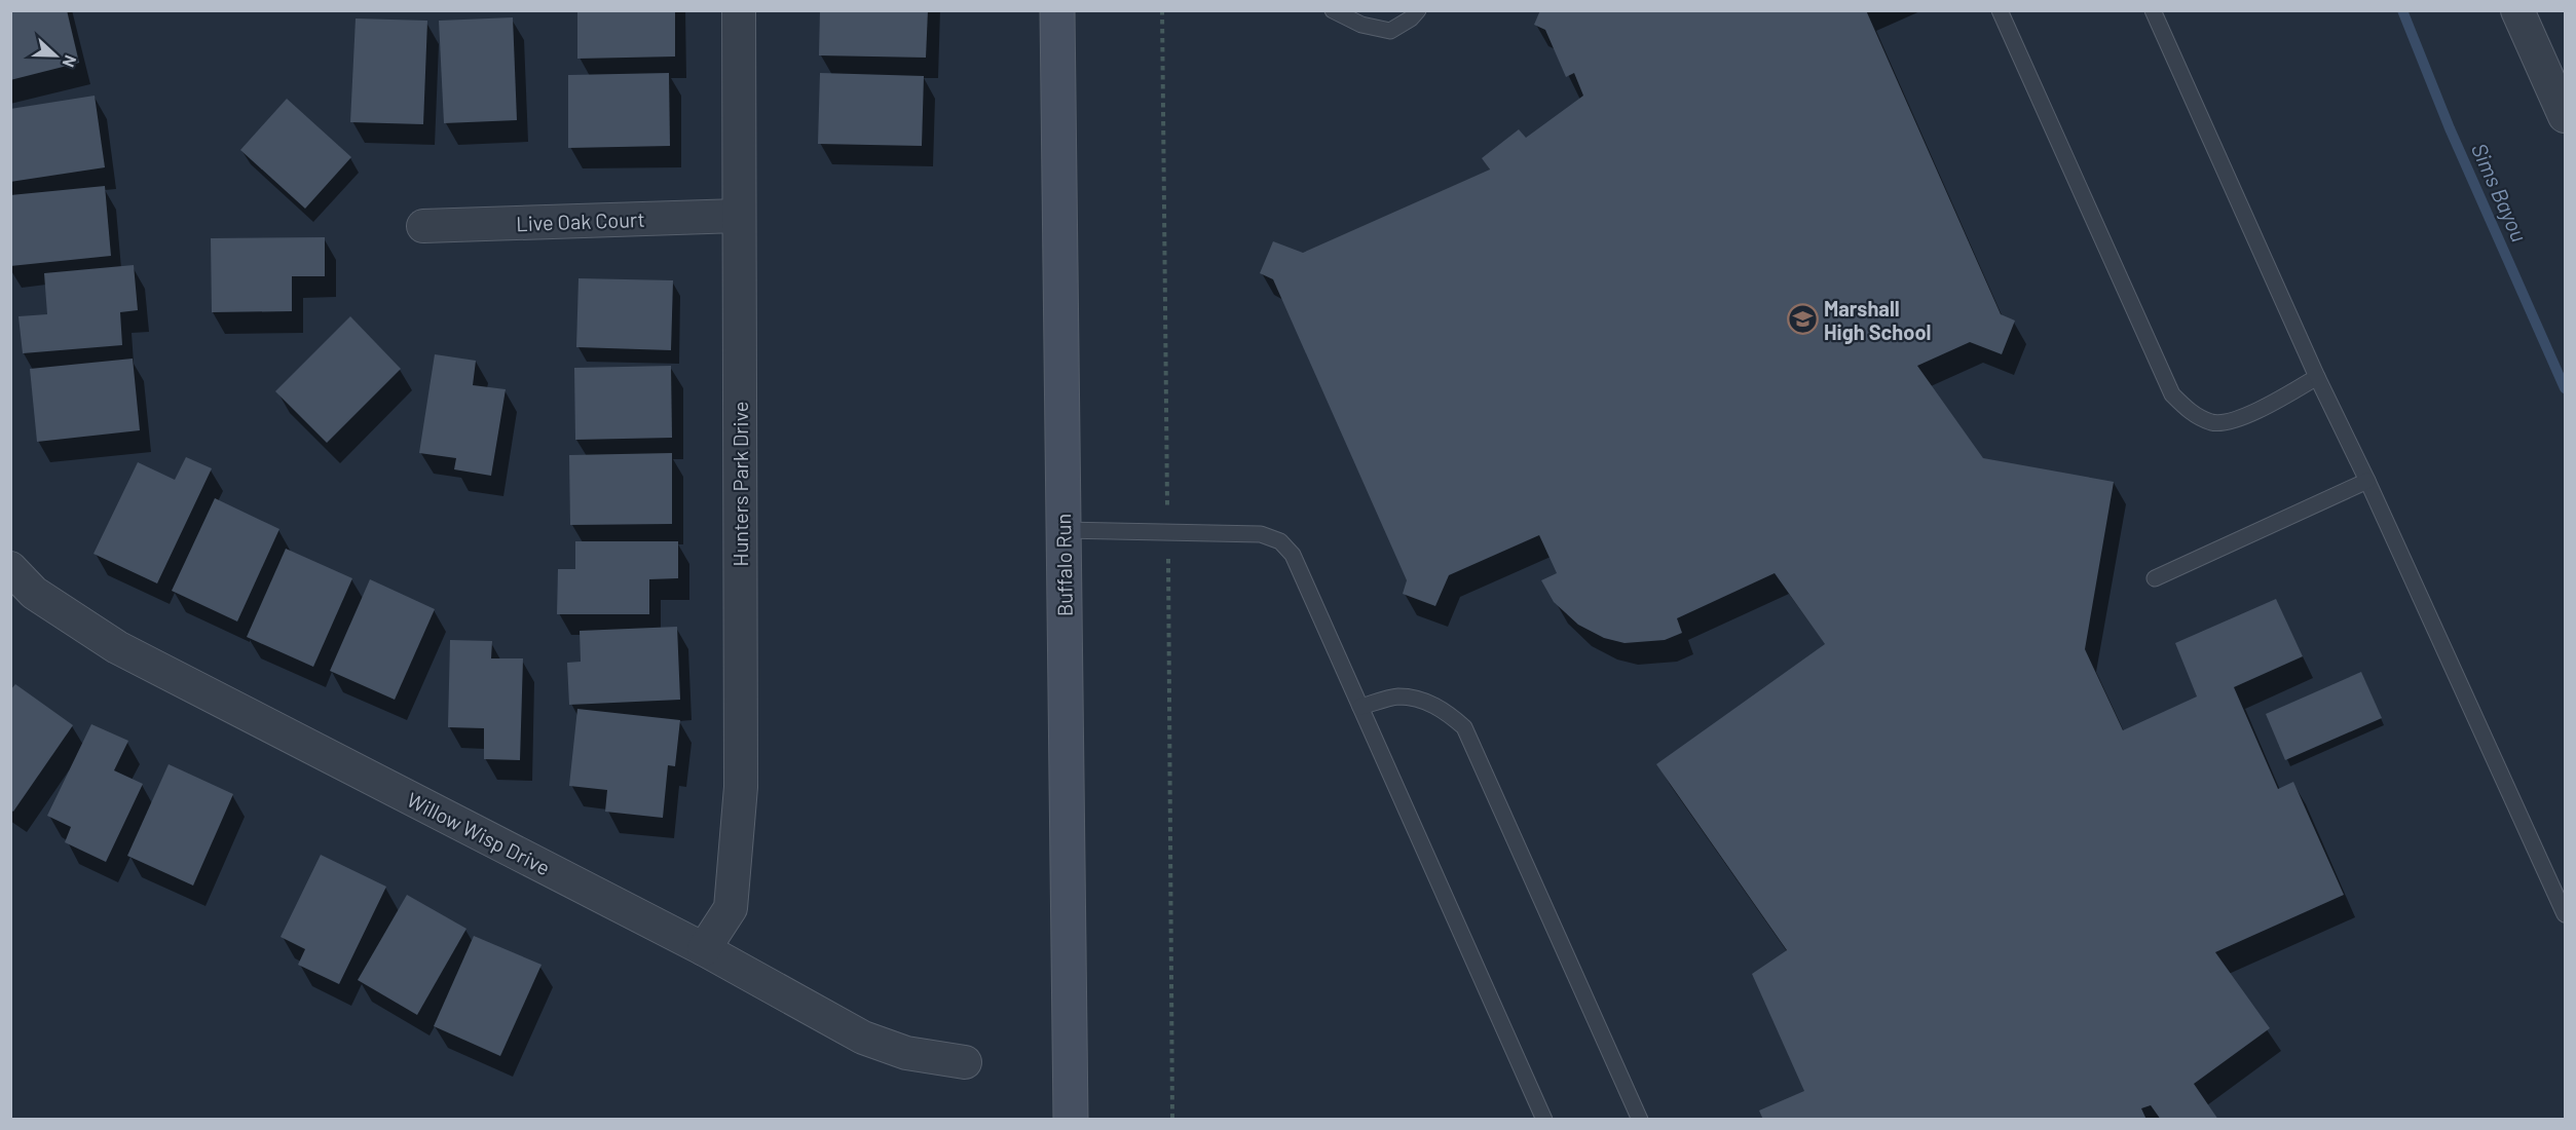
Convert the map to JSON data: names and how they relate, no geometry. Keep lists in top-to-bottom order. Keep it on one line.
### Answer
{"streets":{"street":["Live Oak Court","Hunters Park Drive","Buffalo Run","Willow Wisp Drive"]},"crossings":[["Live Oak Court","Hunters Park Drive"],["Hunters Park Drive","Willow Wisp Drive"]],"water":["Sims Bayou"],"places":{"school or university":["Marshall High School"]},"north":"right"}
